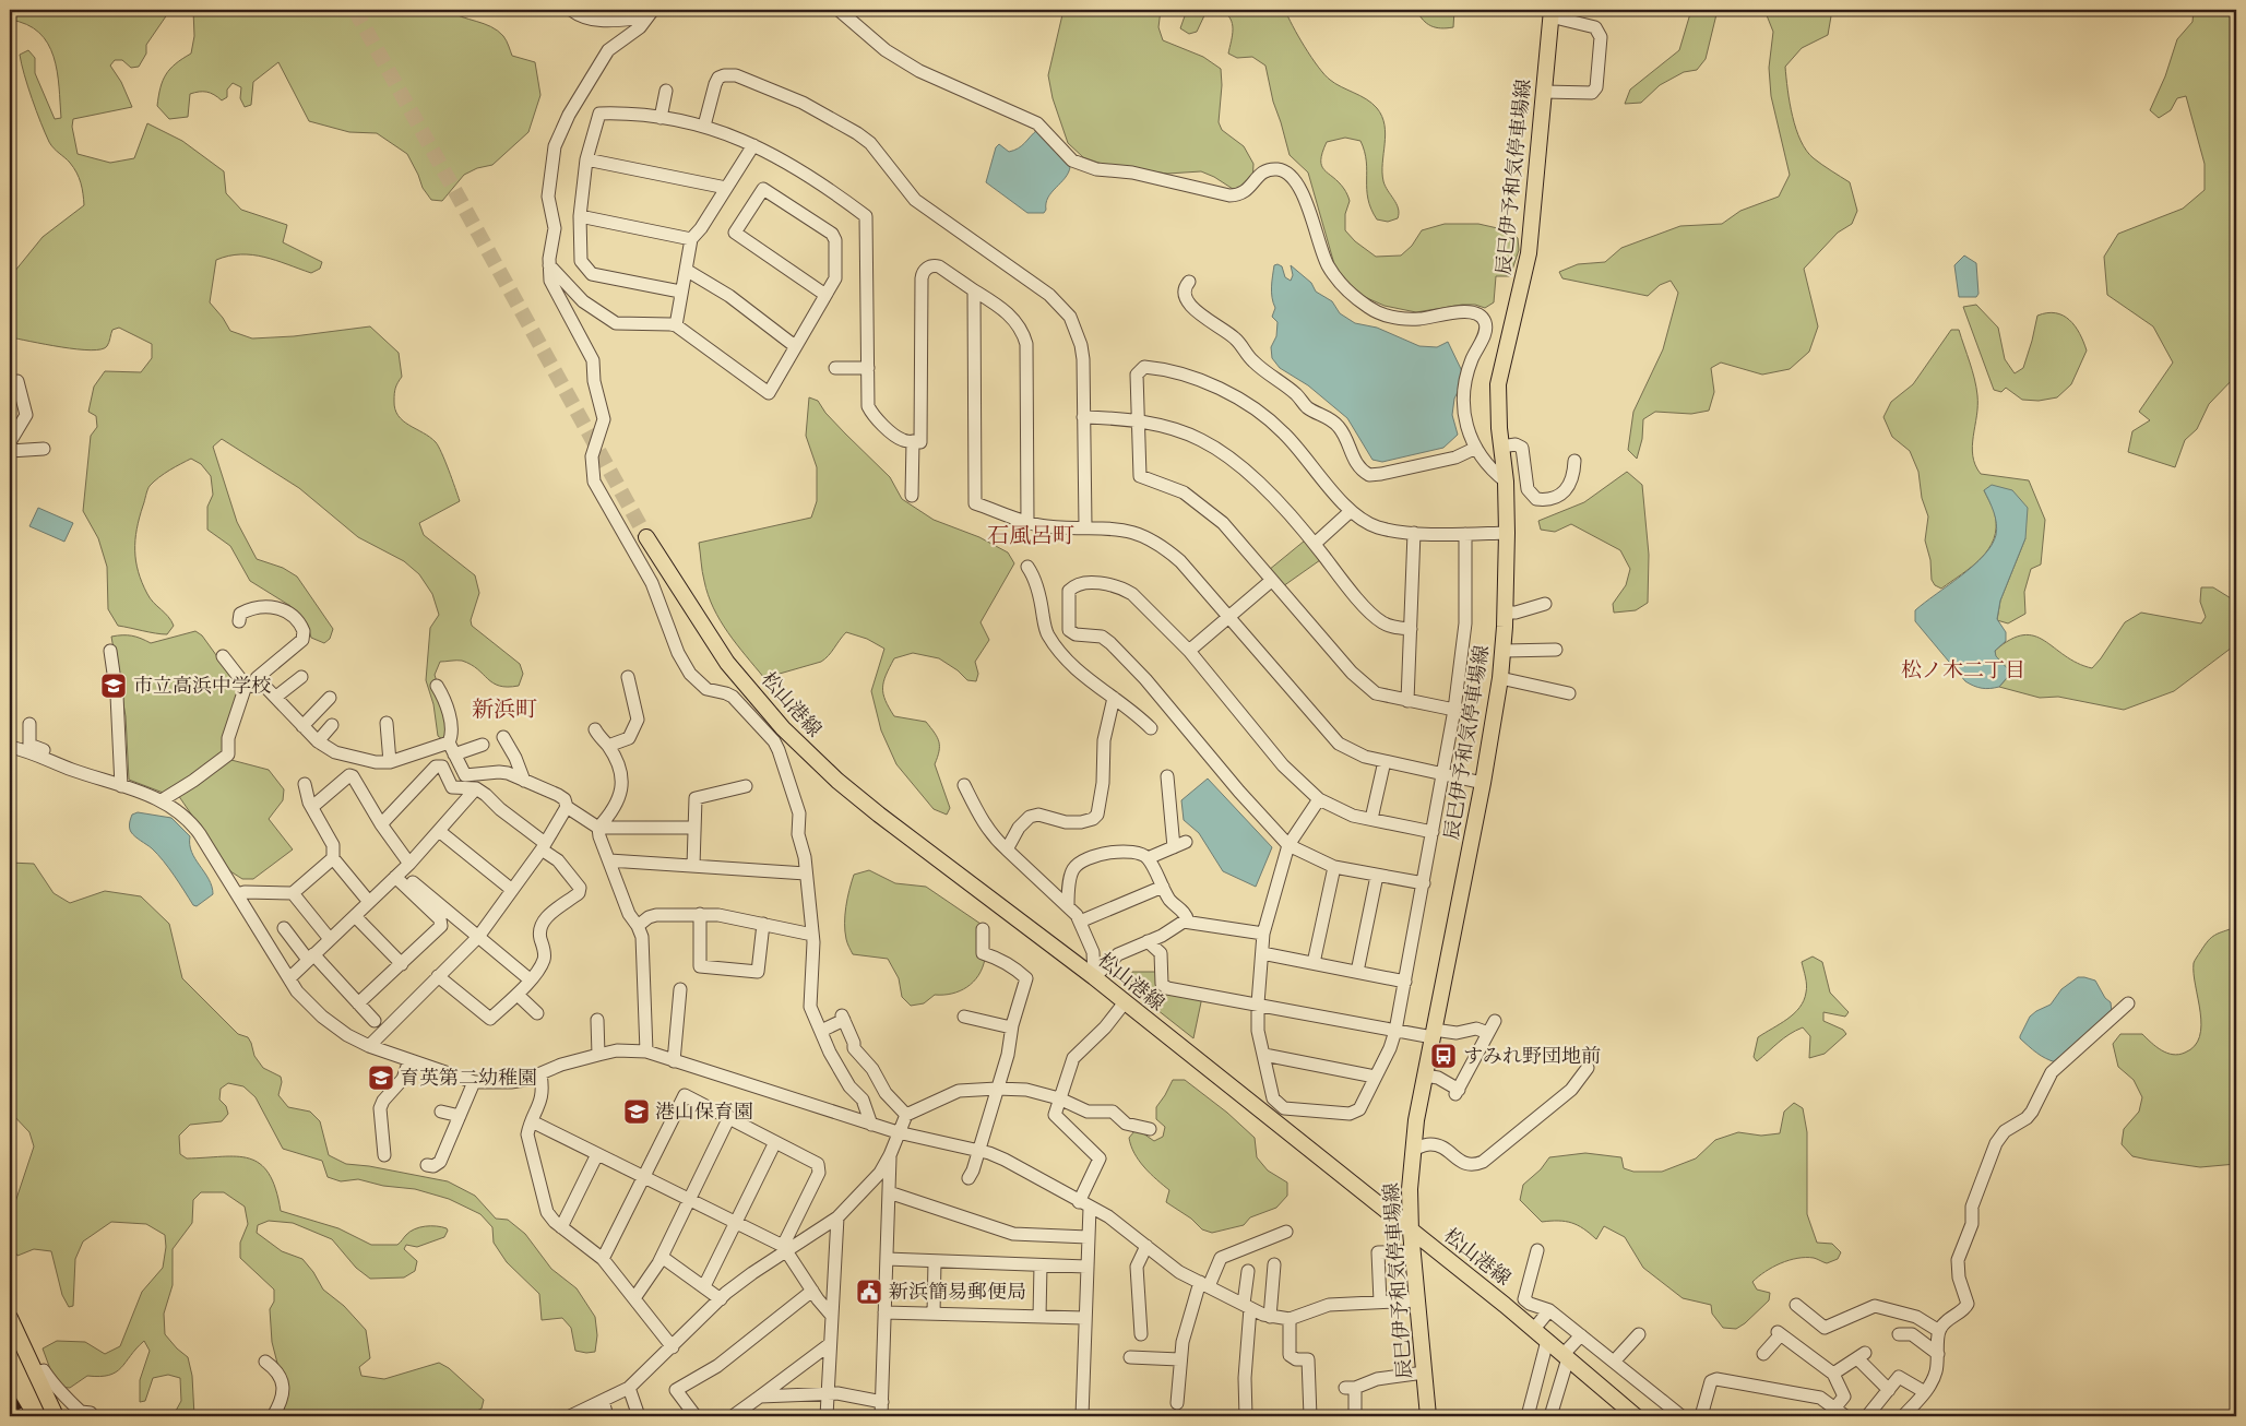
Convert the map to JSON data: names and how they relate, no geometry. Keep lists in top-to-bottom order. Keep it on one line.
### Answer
{"streets":{"main road":["辰巳伊予和気停車場線","松山港線"]},"crossings":[["辰巳伊予和気停車場線","松山港線"]],"districts":["石風呂町","松ノ木二丁目","新浜町"],"places":{"school or university":["市立高浜中学校","育英第二幼稚園","港山保育園"],"bus stop":["すみれ野団地前"],"public building":["新浜簡易郵便局"]}}
